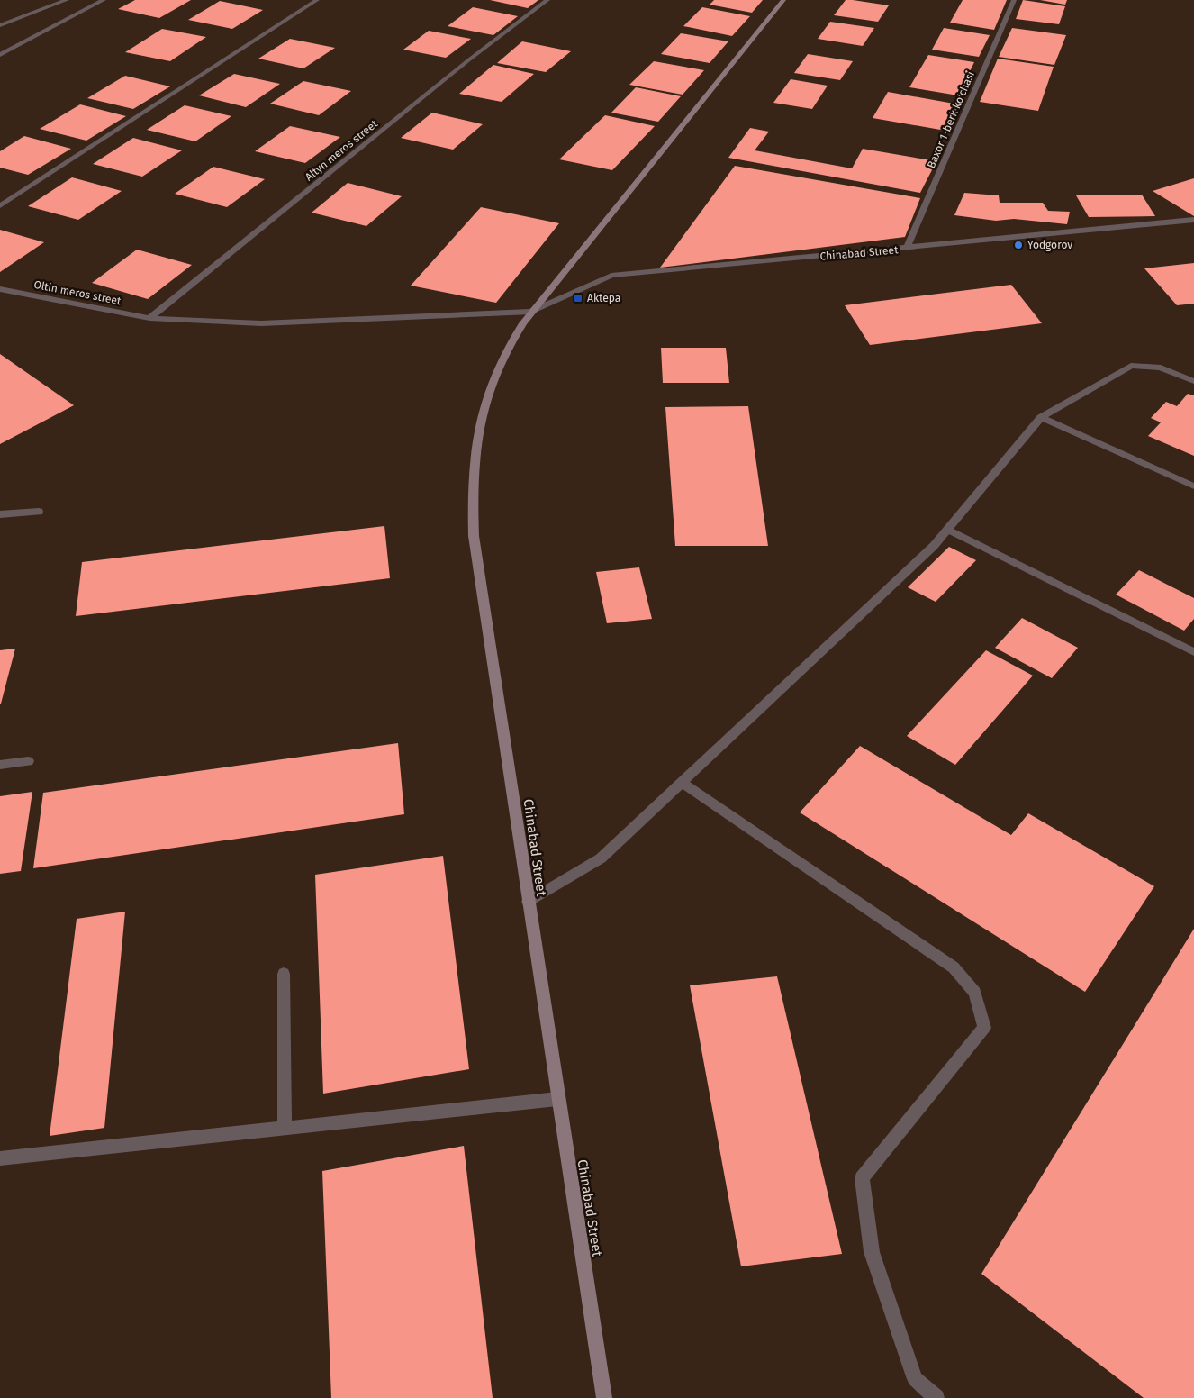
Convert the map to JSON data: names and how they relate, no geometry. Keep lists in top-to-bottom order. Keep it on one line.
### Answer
{"streets":{"street":["Baxor 1-berk ko'chasi","Altyn meros street","Chinabad Street","Oltin meros street"]},"crossings":[["Baxor 1-berk ko'chasi","Chinabad Street"],["Altyn meros street","Oltin meros street"],["Chinabad Street","Oltin meros street"]],"places":{"other":["Yodgorov"],"transit":["Aktepa"]}}
